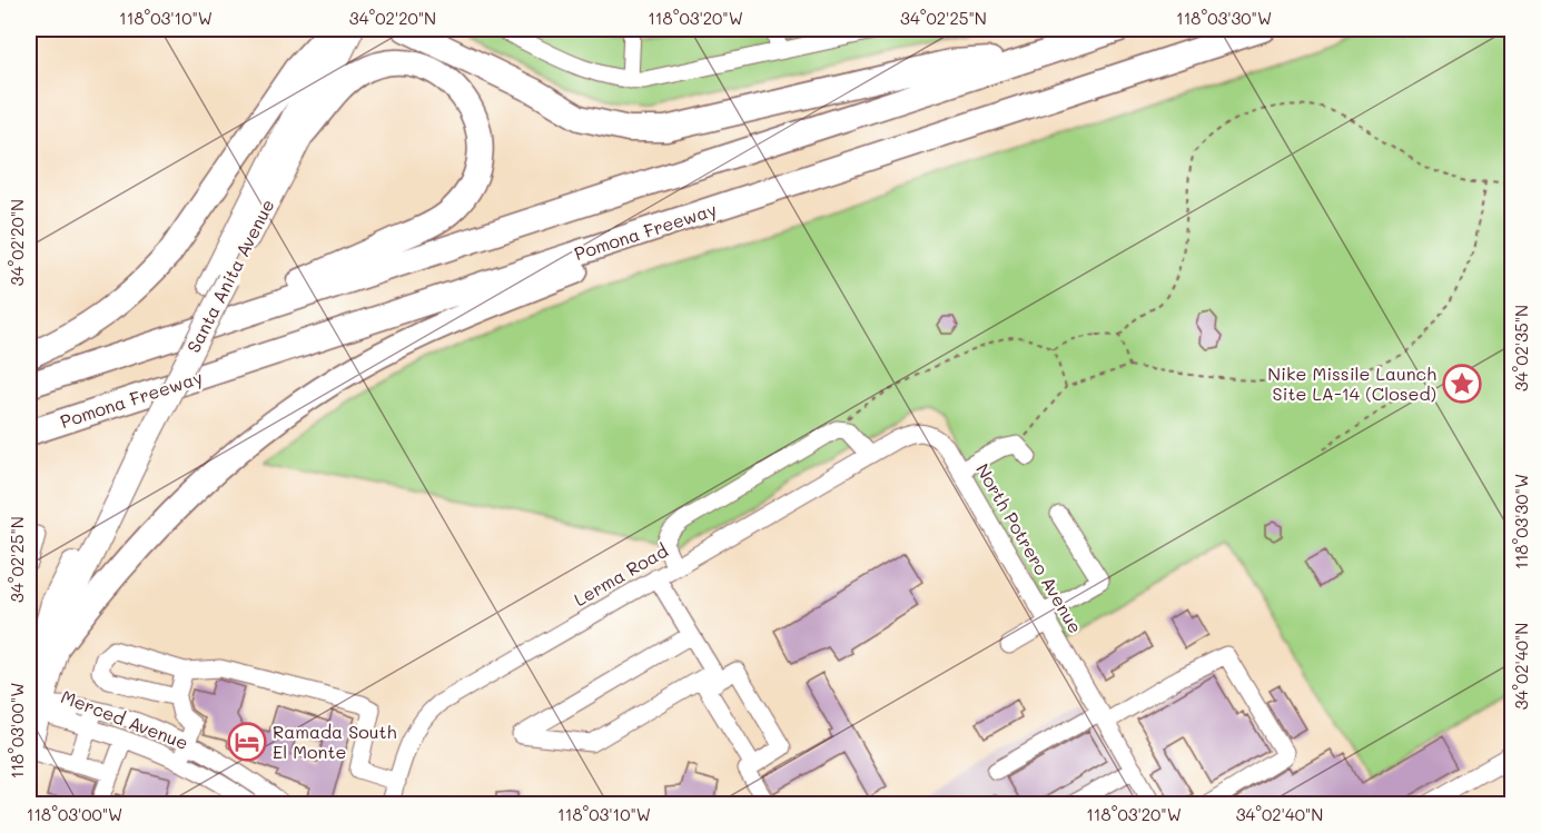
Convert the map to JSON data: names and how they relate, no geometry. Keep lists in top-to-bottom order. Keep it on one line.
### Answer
{"streets":{"highway":["Pomona Freeway"],"main road":["Santa Anita Avenue"],"street":["North Potrero Avenue","Lerma Road","Merced Avenue"]},"crossings":[["Santa Anita Avenue","Merced Avenue"],["North Potrero Avenue","Lerma Road"]],"places":{"place":["Nike Missile Launch Site LA-14 (Closed)"],"hotel":["Ramada South El Monte"]},"coordinates":["118°03'10\"W","34°02'20\"N","118°03'20\"W","34°02'25\"N","118°03'30\"W","34°02'35\"N","34°02'40\"N","118°03'00\"W"]}
